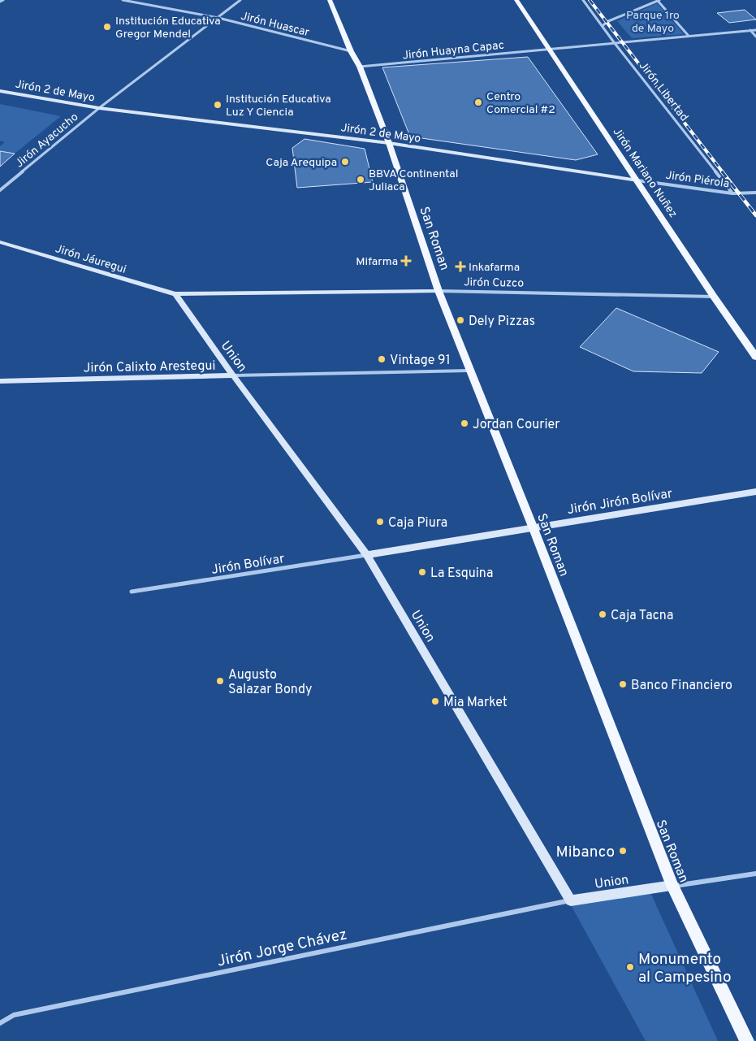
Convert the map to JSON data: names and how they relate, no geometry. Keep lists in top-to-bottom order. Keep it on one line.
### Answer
{"streets":{"main road":["Jirón Mariano Nuñez","San Roman"],"street":["Jirón Huascar","Jirón Huayna Capac","Jirón 2 de Mayo","Jirón Libertad","Jirón Ayacucho","Jirón Piérola","Jirón Jáuregui","Jirón Cuzco","Union","Jirón Calixto Arestegui","Jirón Jirón Bolívar","Jirón Bolívar","Jirón Jorge Chávez"]},"crossings":[["Jirón Huascar","Jirón Ayacucho"],["Jirón Huascar","San Roman"],["Jirón Huayna Capac","Jirón Libertad"],["Jirón Huayna Capac","Jirón Mariano Nuñez"],["Jirón Huayna Capac","San Roman"],["Jirón 2 de Mayo","Jirón Ayacucho"],["Jirón 2 de Mayo","Jirón Mariano Nuñez"],["Jirón 2 de Mayo","Jirón Piérola"],["Jirón 2 de Mayo","San Roman"],["Jirón Libertad","Jirón Piérola"],["Jirón Mariano Nuñez","Jirón Piérola"],["Jirón Mariano Nuñez","Jirón Cuzco"],["San Roman","Jirón Cuzco"],["San Roman","Union"],["San Roman","Jirón Calixto Arestegui"],["San Roman","Jirón Jirón Bolívar"],["Jirón Jáuregui","Jirón Cuzco"],["Jirón Jáuregui","Union"],["Jirón Cuzco","Union"],["Union","Jirón Calixto Arestegui"],["Union","Jirón Jirón Bolívar"],["Union","Jirón Bolívar"],["Union","Jirón Jorge Chávez"],["Jirón Jirón Bolívar","Jirón Bolívar"]],"parks":["Parque 1ro de Mayo"],"places":{"other":["Institución Educativa Gregor Mendel","Centro Comercial #2","Institución Educativa Luz Y Ciencia","Caja Arequipa","BBVA Continental Juliaca","Dely Pizzas","Vintage 91","Jordan Courier","Caja Piura","La Esquina","Caja Tacna","Augusto Salazar Bondy","Banco Financiero","Mia Market","Mibanco","Monumento al Campesino"],"health":["Mifarma","Inkafarma"]}}
